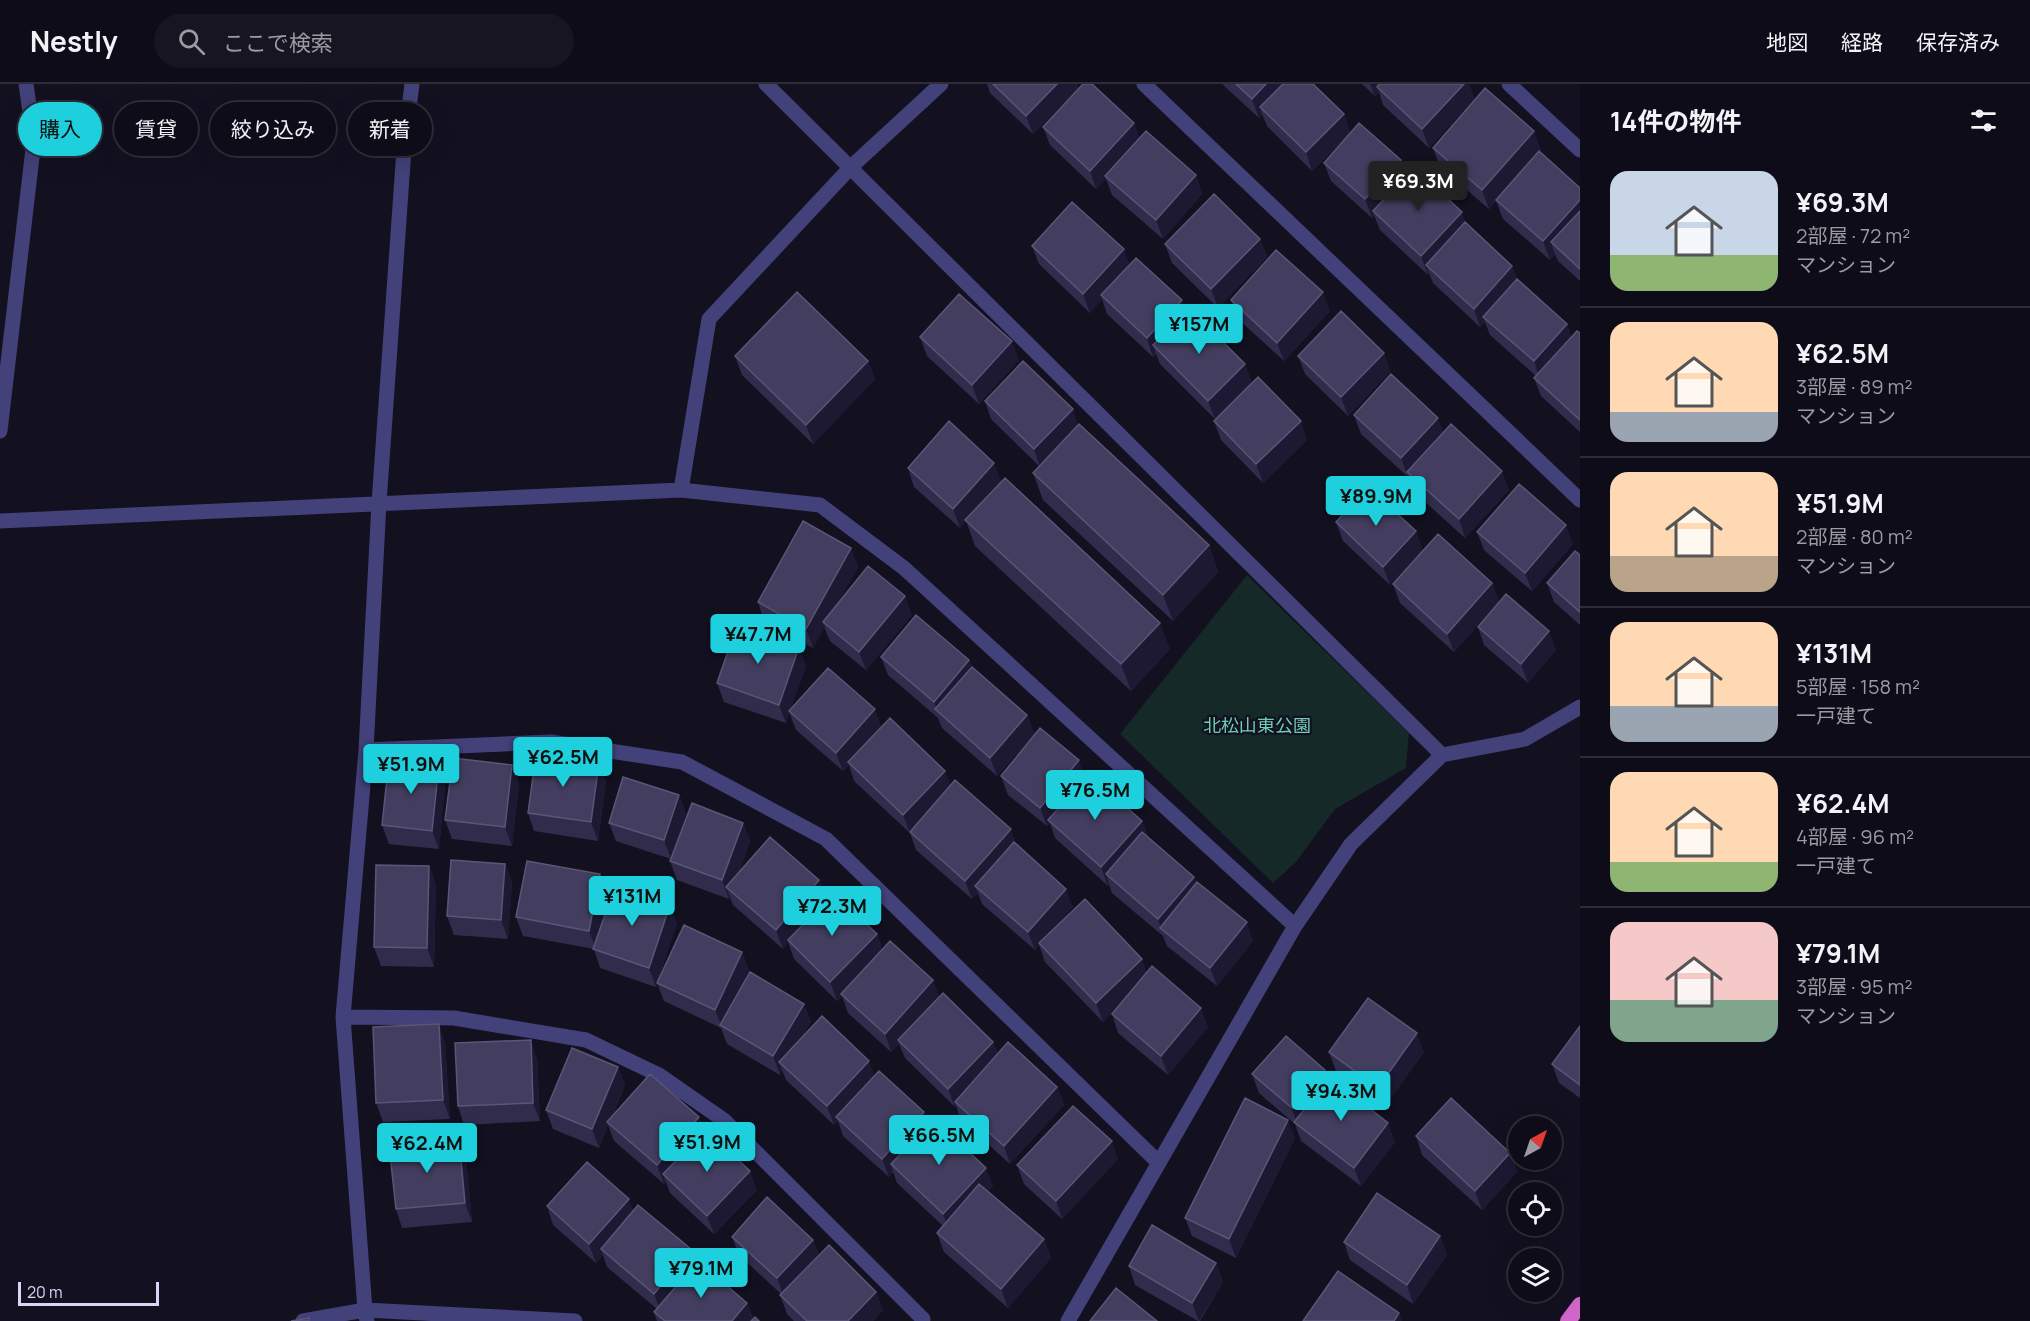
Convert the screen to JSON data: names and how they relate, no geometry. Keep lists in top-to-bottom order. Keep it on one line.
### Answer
{"parks":["北松山東公園"],"scale_bar":"20 m","north":"top right","page":{"header":"Nestly","search":"ここで検索","nav":["地図","経路","保存済み"],"heading":"14件の物件","chip":["購入","賃貸","絞り込み","新着"],"list":[{"name":"¥69.3M","note":"2部屋 · 72 m² · マンション"},{"name":"¥62.5M","note":"3部屋 · 89 m² · マンション"},{"name":"¥51.9M","note":"2部屋 · 80 m² · マンション"},{"name":"¥131M","note":"5部屋 · 158 m² · 一戸建て"},{"name":"¥62.4M","note":"4部屋 · 96 m² · 一戸建て"},{"name":"¥79.1M","note":"3部屋 · 95 m² · マンション"}],"price":["¥69.3M","¥157M","¥89.9M","¥47.7M","¥62.5M","¥51.9M","¥76.5M","¥131M","¥72.3M","¥94.3M","¥66.5M","¥51.9M","¥62.4M","¥79.1M"],"scale":"20 m"}}
